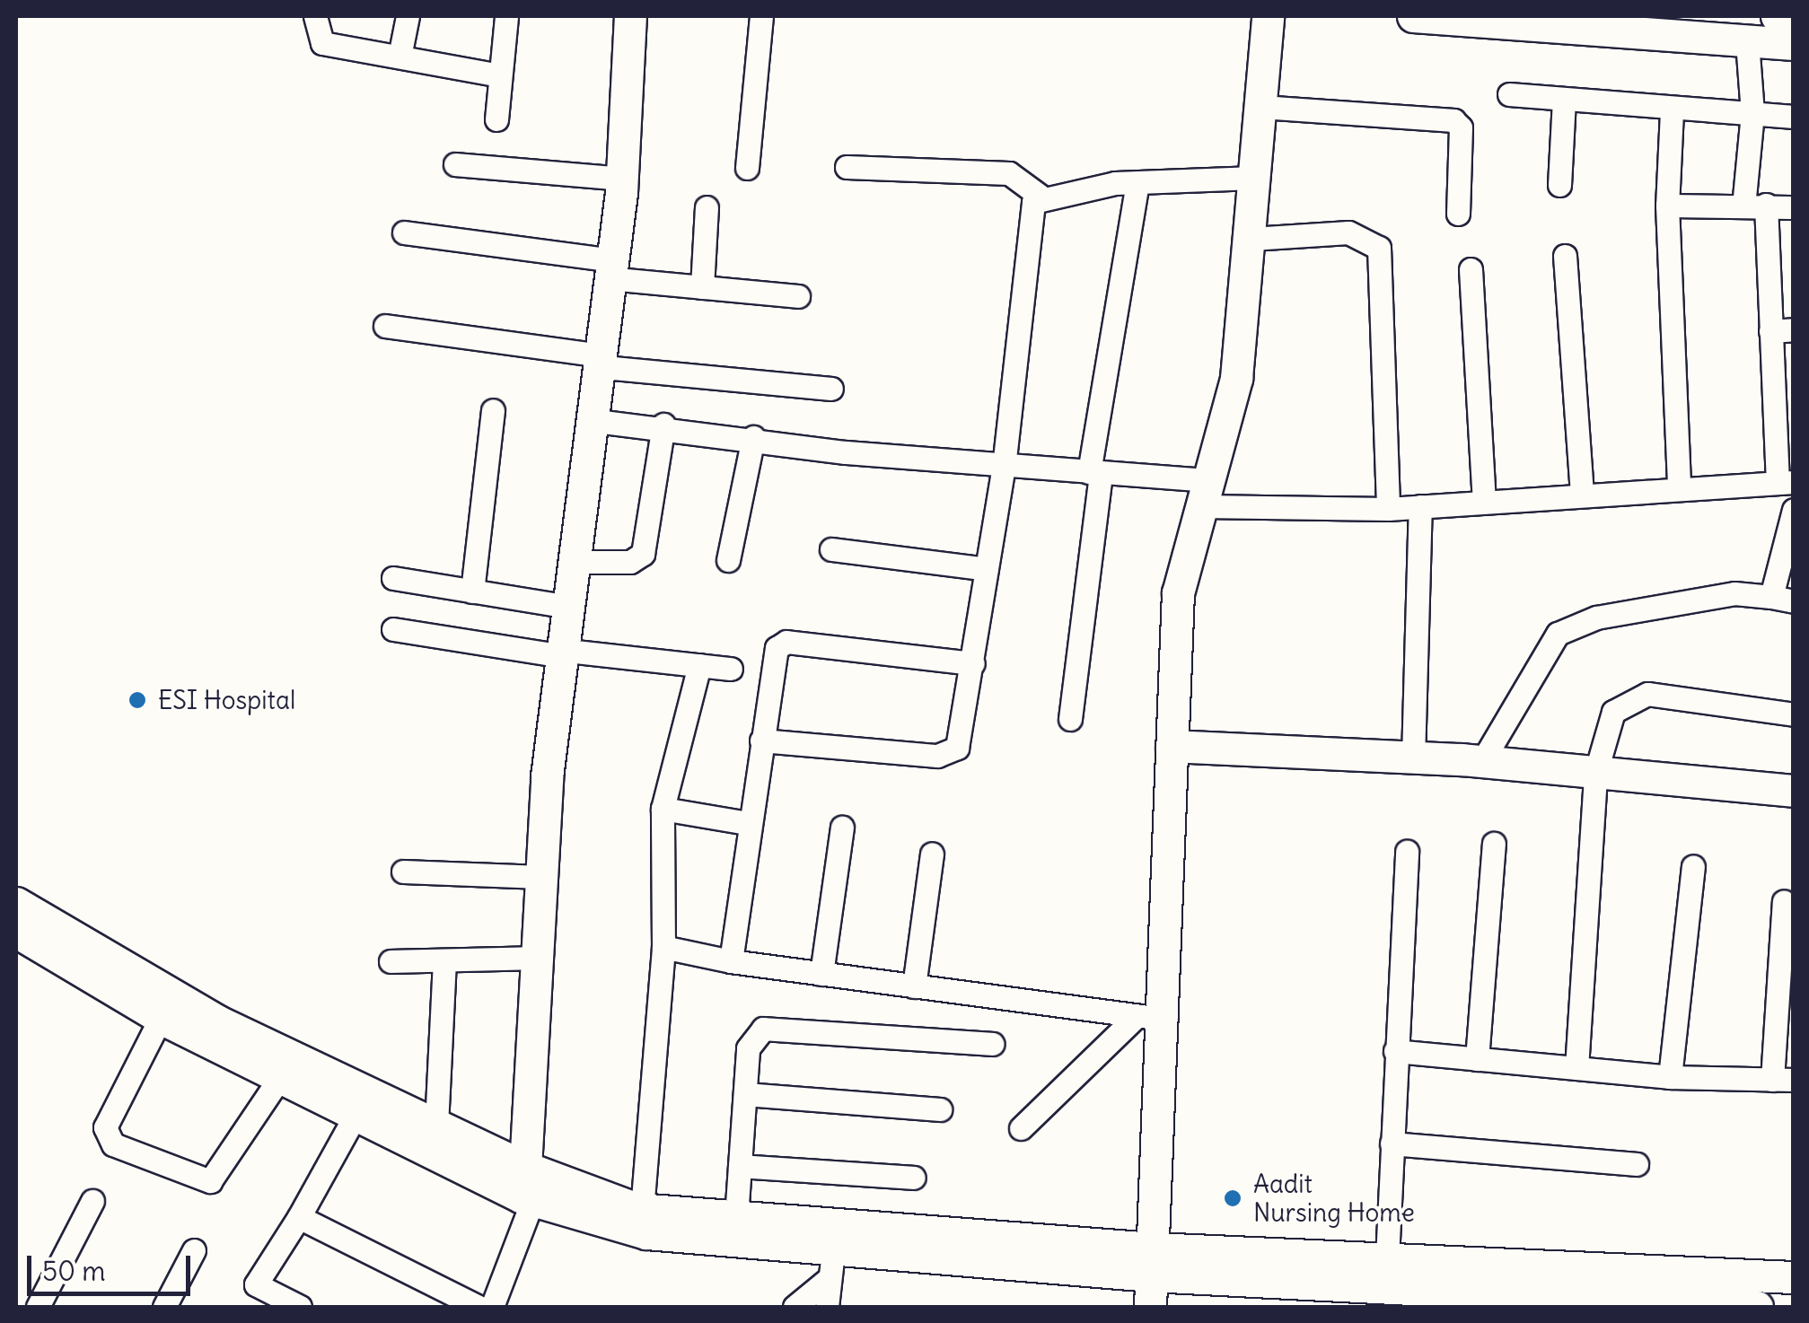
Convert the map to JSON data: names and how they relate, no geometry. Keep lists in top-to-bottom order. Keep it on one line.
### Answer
{"places":["ESI Hospital","Aadit Nursing Home"],"scale_bar":"50 m"}
